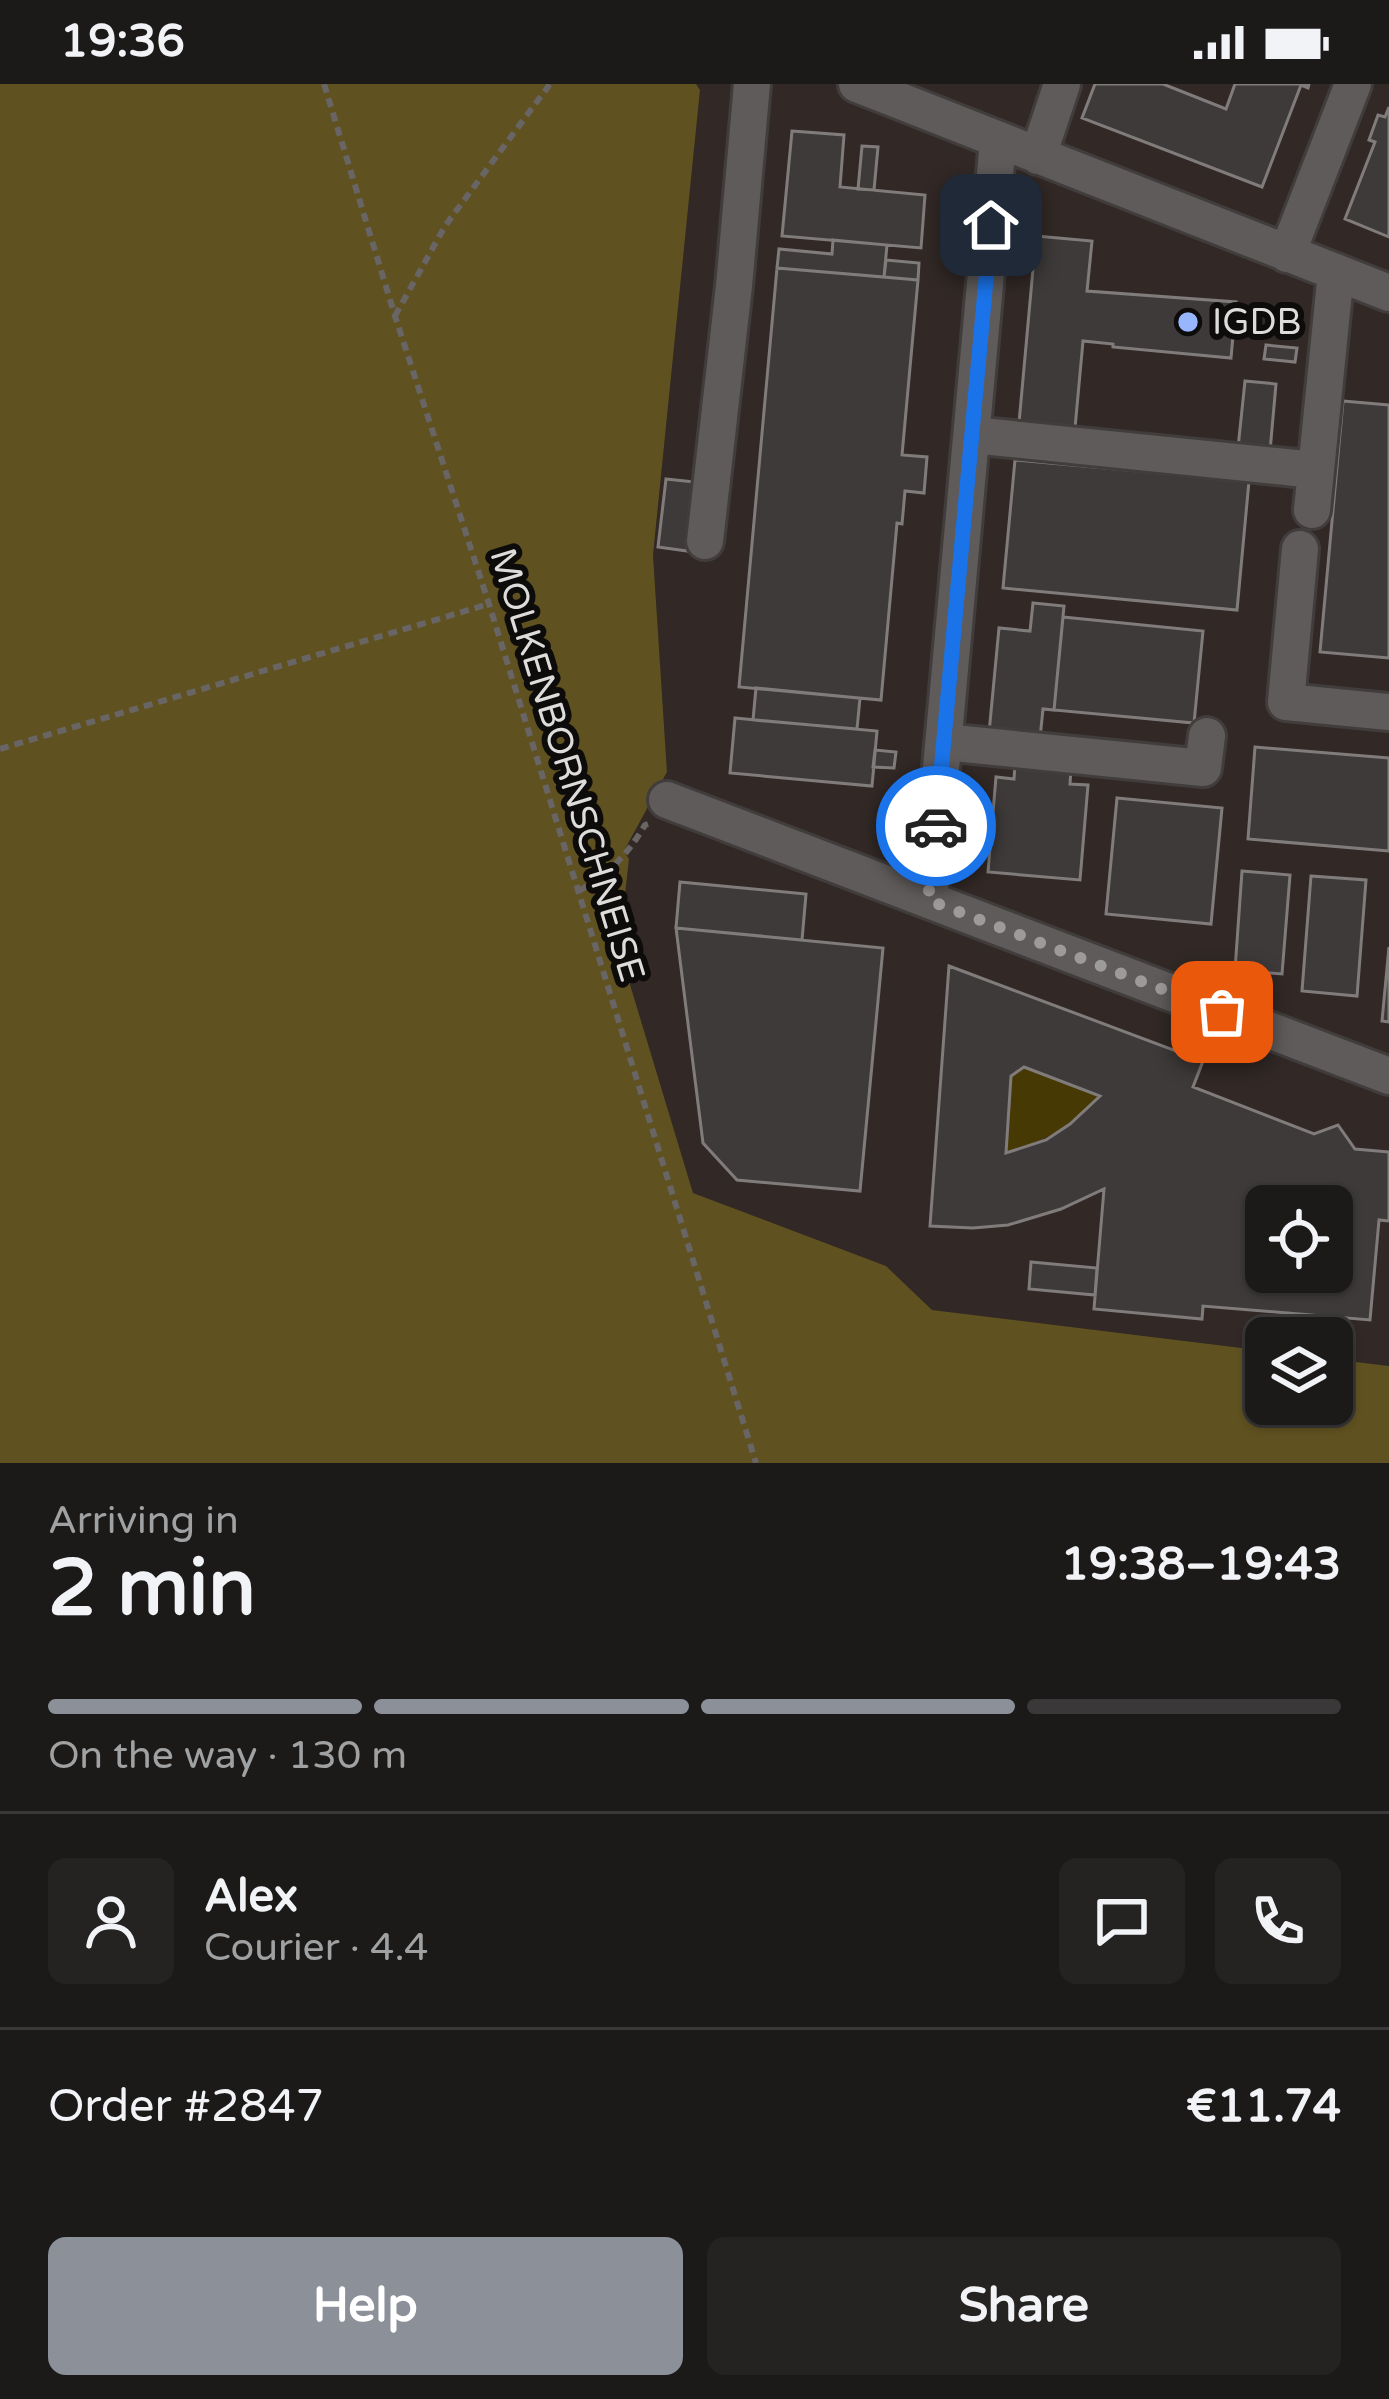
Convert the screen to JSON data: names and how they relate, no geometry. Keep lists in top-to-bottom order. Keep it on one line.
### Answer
{"streets":{"path":["MOLKENBORNSCHNEISE"]},"places":["IGDB"],"page":{"status":"19:36","heading":["2 min","Arriving in","19:38–19:43"],"panel":["Alex","Courier · 4.4","Order #2847","€11.74"],"bar":"On the way · 130 m","buttons":["Help","Share"]}}
